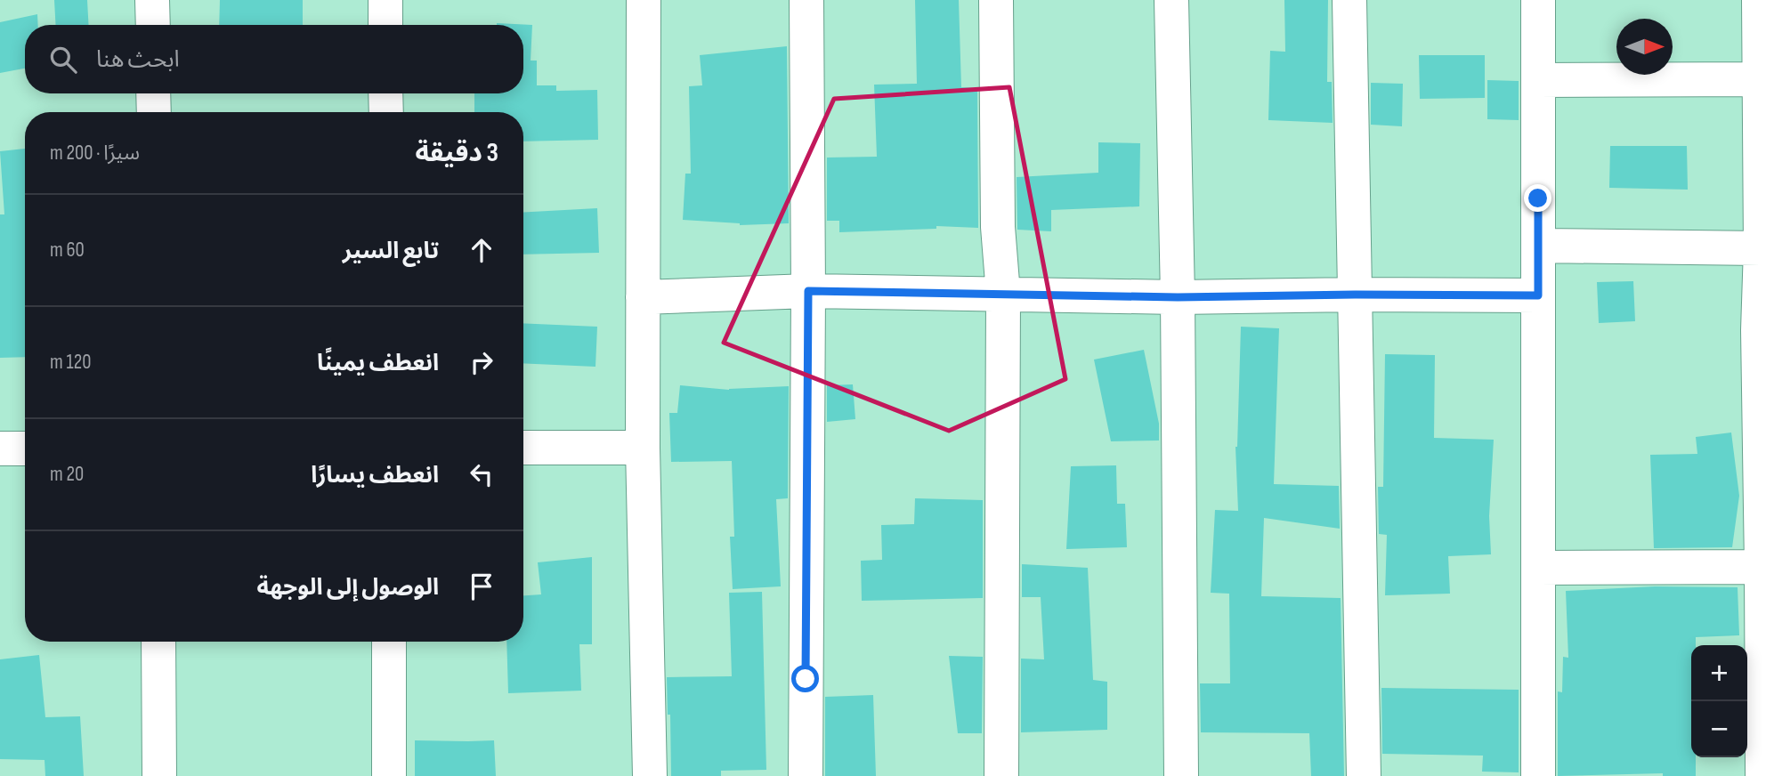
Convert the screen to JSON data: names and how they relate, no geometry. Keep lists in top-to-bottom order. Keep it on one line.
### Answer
{"north":"right","page":{"search":"ابحث هنا","heading":["3 دقيقة","سيرًا · 200 m"],"list":[["تابع السير","60 m"],["انعطف يمينًا","120 m"],["انعطف يسارًا","20 m"],"الوصول إلى الوجهة"],"map_buttons":["+","−"]}}
